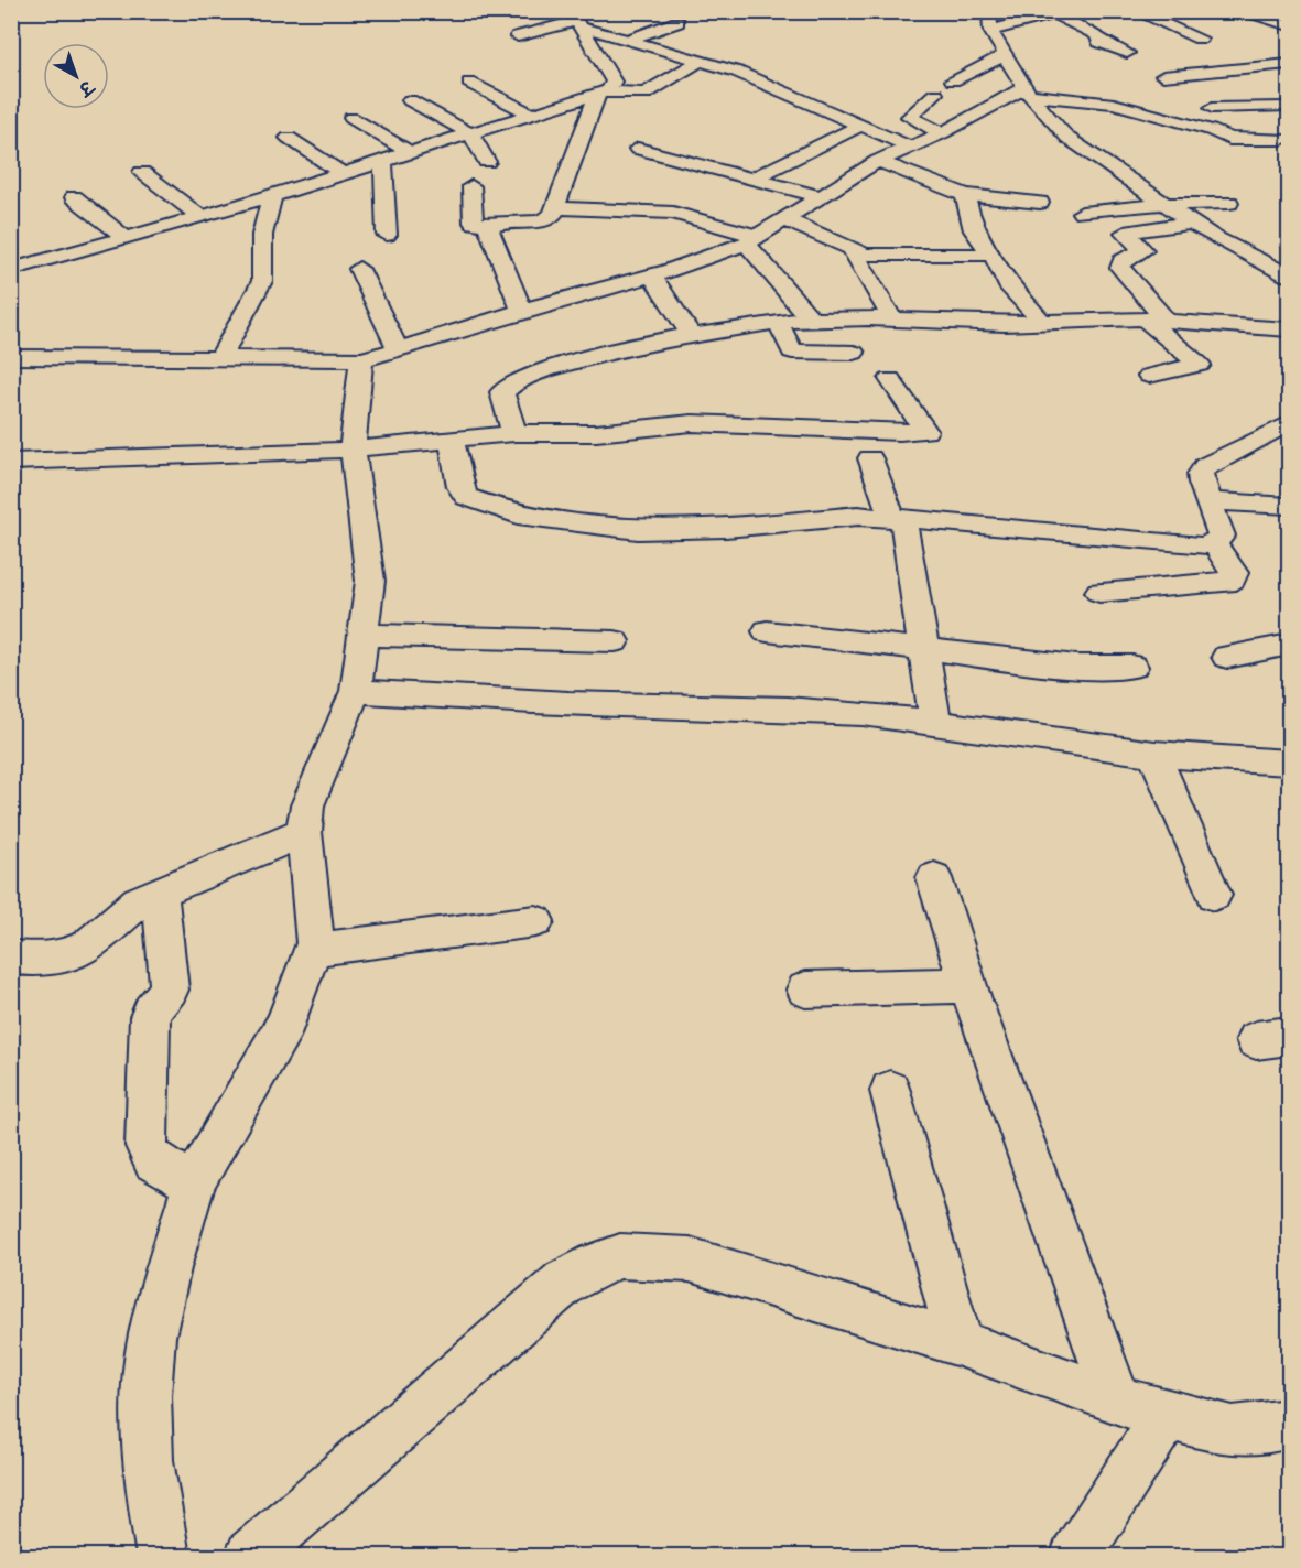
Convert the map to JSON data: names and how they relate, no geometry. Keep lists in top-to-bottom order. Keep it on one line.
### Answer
{"north":"bottom right"}
